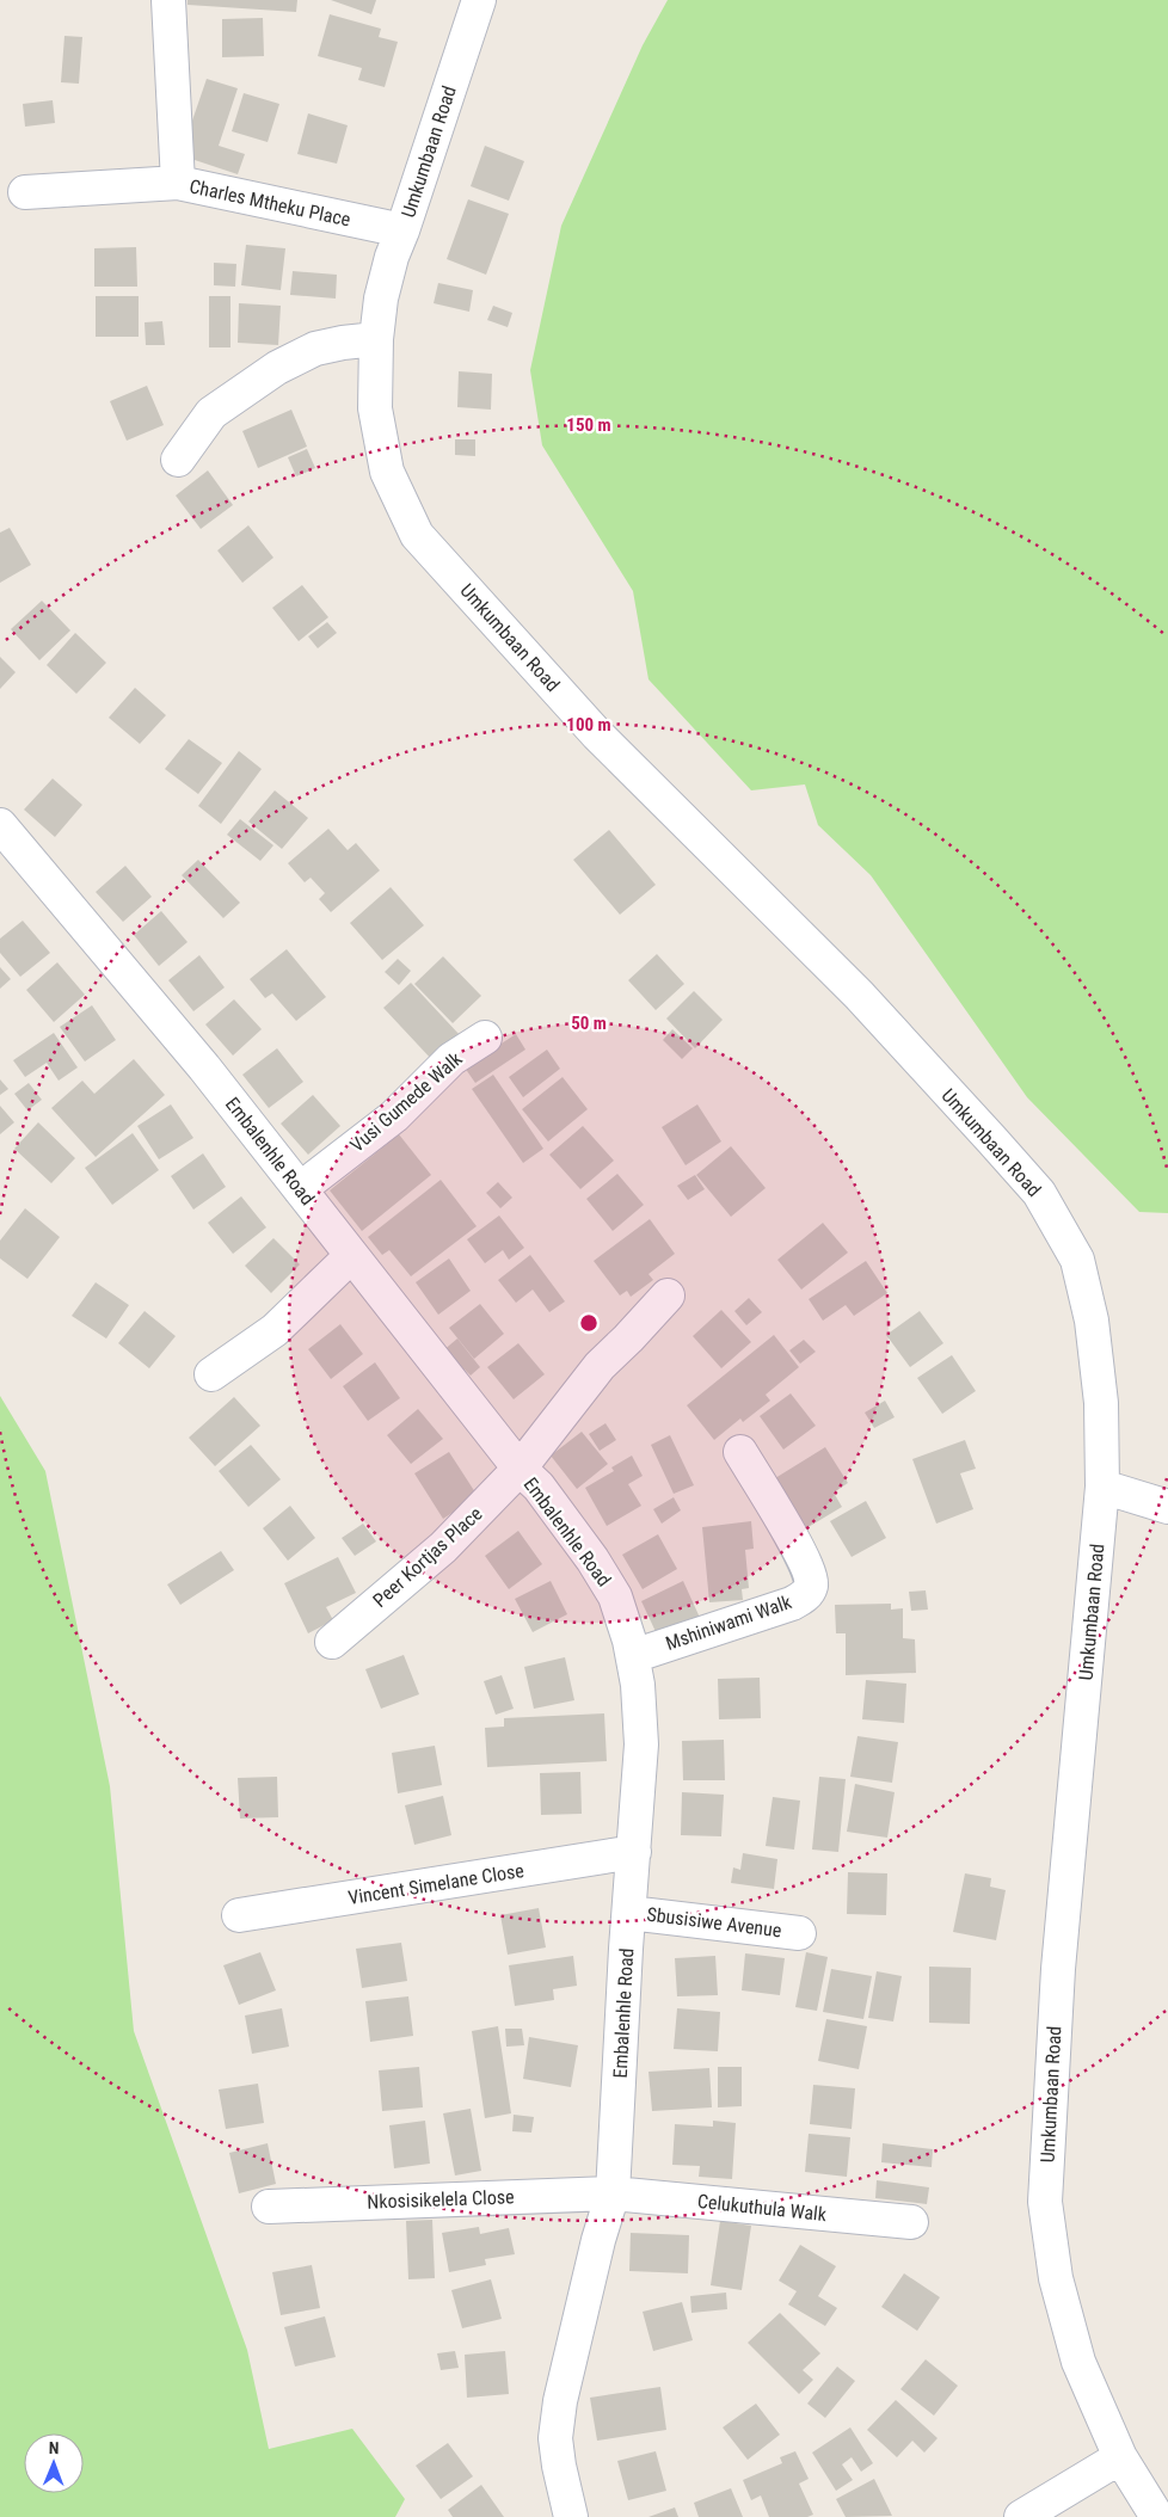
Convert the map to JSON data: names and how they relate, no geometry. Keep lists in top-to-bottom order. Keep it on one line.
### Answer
{"streets":{"street":["Umkumbaan Road","Charles Mtheku Place","Vusi Gumede Walk","Embalenhle Road","Peer Kortjas Place","Mshiniwami Walk","Vincent Simelane Close","Sbusisiwe Avenue","Nkosisikelela Close","Celukuthula Walk"]},"crossings":[["Umkumbaan Road","Charles Mtheku Place"],["Vusi Gumede Walk","Embalenhle Road"],["Embalenhle Road","Peer Kortjas Place"],["Embalenhle Road","Mshiniwami Walk"],["Embalenhle Road","Vincent Simelane Close"],["Embalenhle Road","Sbusisiwe Avenue"],["Embalenhle Road","Nkosisikelela Close"],["Embalenhle Road","Celukuthula Walk"],["Nkosisikelela Close","Celukuthula Walk"]],"north":"top","rings":["150 m","100 m","50 m"]}
